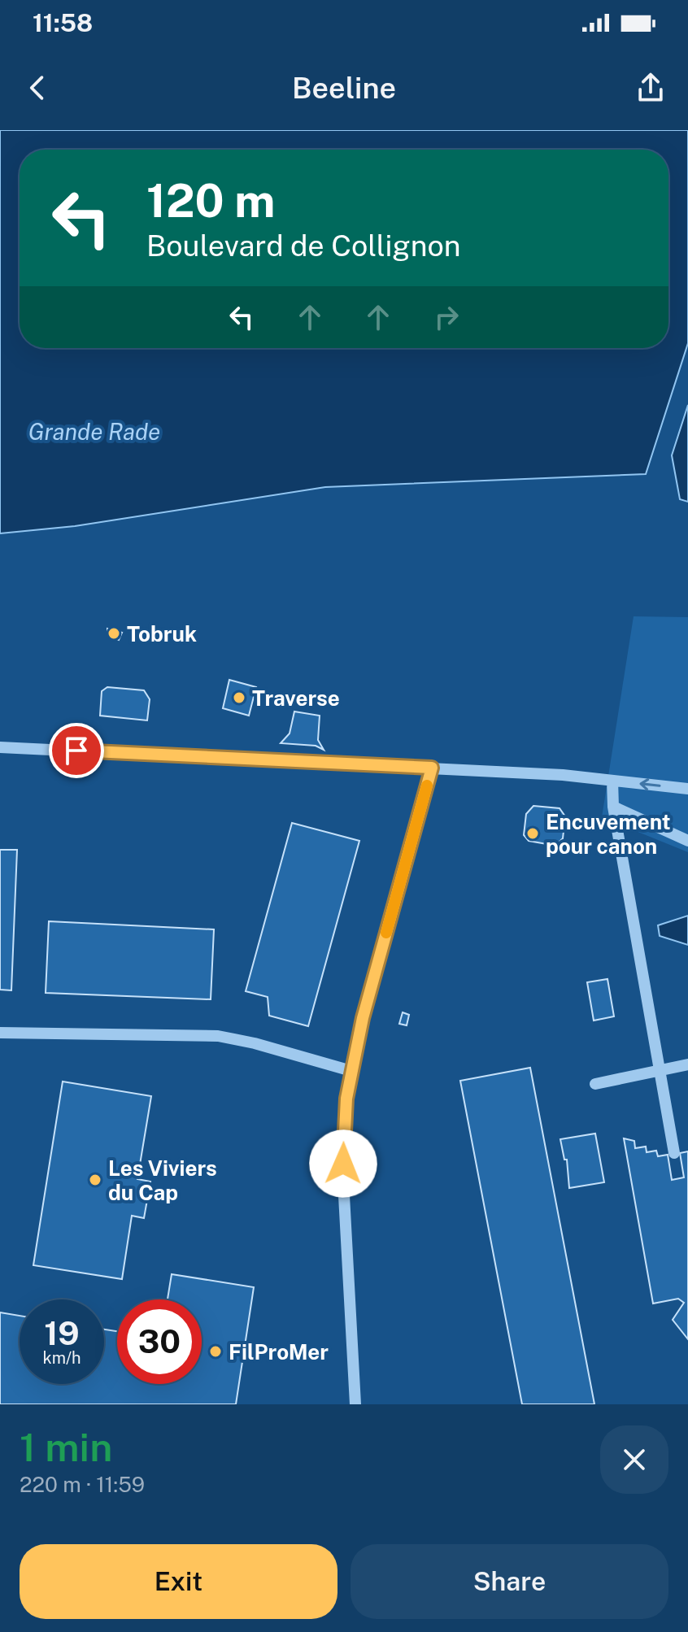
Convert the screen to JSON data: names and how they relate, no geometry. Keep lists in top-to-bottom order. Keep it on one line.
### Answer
{"water":["Grande Rade"],"places":["Tobruk","Traverse","Encuvement pour canon","Les Viviers du Cap","FilProMer"],"page":{"status":"11:58","header":"Beeline","turn":["120 m","Boulevard de Collignon"],"speed":"19 km/h","limit":"30","heading":["1 min","220 m · 11:59"],"buttons":["Exit","Share"]}}
